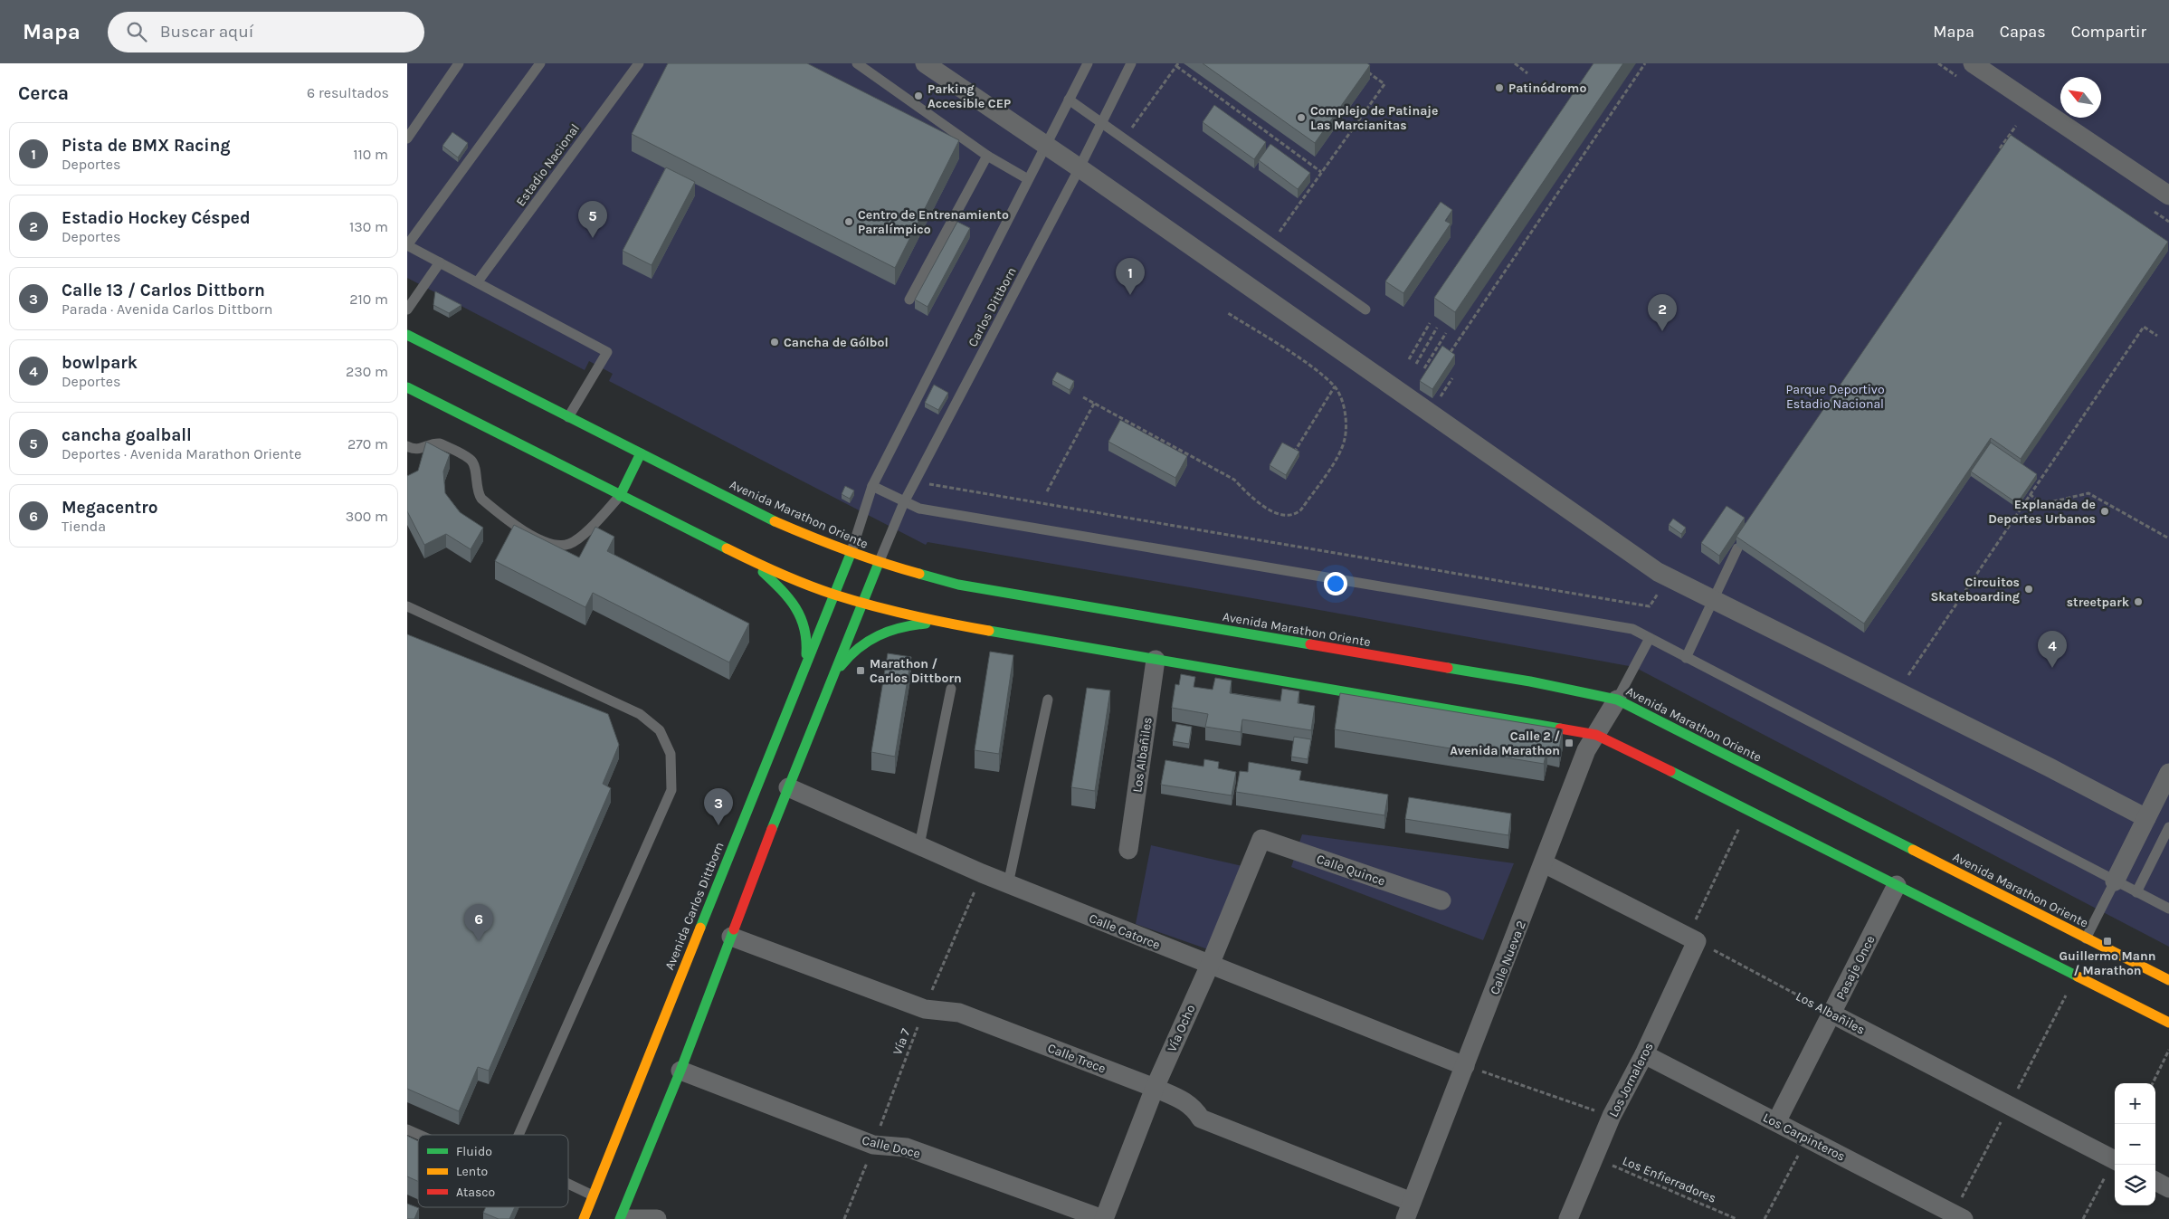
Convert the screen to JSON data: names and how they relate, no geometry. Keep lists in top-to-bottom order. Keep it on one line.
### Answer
{"streets":{"main road":["Avenida Marathon Oriente","Avenida Carlos Dittborn"],"street":["Los Albañiles","Calle Quince","Calle Catorce","Calle Nueva 2","Pasaje Once","Vía Ocho","Calle Trece","Los Jornaleros","Los Carpinteros","Calle Doce"],"lane":["Estadio Nacional","Carlos Dittborn"],"path":["Vía 7","Los Enfierradores"]},"crossings":[["Carlos Dittborn","Avenida Marathon Oriente"],["Carlos Dittborn","Avenida Carlos Dittborn"],["Avenida Marathon Oriente","Avenida Carlos Dittborn"],["Avenida Marathon Oriente","Calle Nueva 2"],["Los Albañiles","Pasaje Once"],["Los Albañiles","Los Jornaleros"],["Calle Quince","Vía Ocho"],["Calle Catorce","Calle Nueva 2"],["Calle Catorce","Vía Ocho"],["Calle Catorce","Vía 7"],["Calle Nueva 2","Calle Trece"],["Pasaje Once","Los Carpinteros"],["Vía Ocho","Calle Trece"],["Vía Ocho","Calle Doce"],["Vía 7","Calle Trece"],["Vía 7","Calle Doce"],["Los Jornaleros","Los Carpinteros"],["Los Jornaleros","Los Enfierradores"]],"parks":["Parque Deportivo Estadio Nacional"],"places":{"other":["Patinódromo","Parking Accesible CEP","Complejo de Patinaje Las Marcianitas","Centro de Entrenamiento Paralímpico","Cancha de Gólbol","Explanada de Deportes Urbanos","Circuitos Skateboarding","streetpark"],"transit":["Marathon / Carlos Dittborn","Calle 2 / Avenida Marathon","Guillermo Mann / Marathon"]},"legend":["Fluido","Lento","Atasco"],"north":"top left","page":{"header":"Mapa","search":"Buscar aquí","nav":["Mapa","Capas","Compartir"],"heading":["Cerca","6 resultados"],"list":[{"mark":"1","name":"Pista de BMX Racing","note":"Deportes","value":"110 m"},{"mark":"2","name":"Estadio Hockey Césped","note":"Deportes","value":"130 m"},{"mark":"3","name":"Calle 13 / Carlos Dittborn","note":"Parada · Avenida Carlos Dittborn","value":"210 m"},{"mark":"4","name":"bowlpark","note":"Deportes","value":"230 m"},{"mark":"5","name":"cancha goalball","note":"Deportes · Avenida Marathon Oriente","value":"270 m"},{"mark":"6","name":"Megacentro","note":"Tienda","value":"300 m"}],"pins":["5","1","2","4","3","6"],"map_buttons":["+","−"]}}
